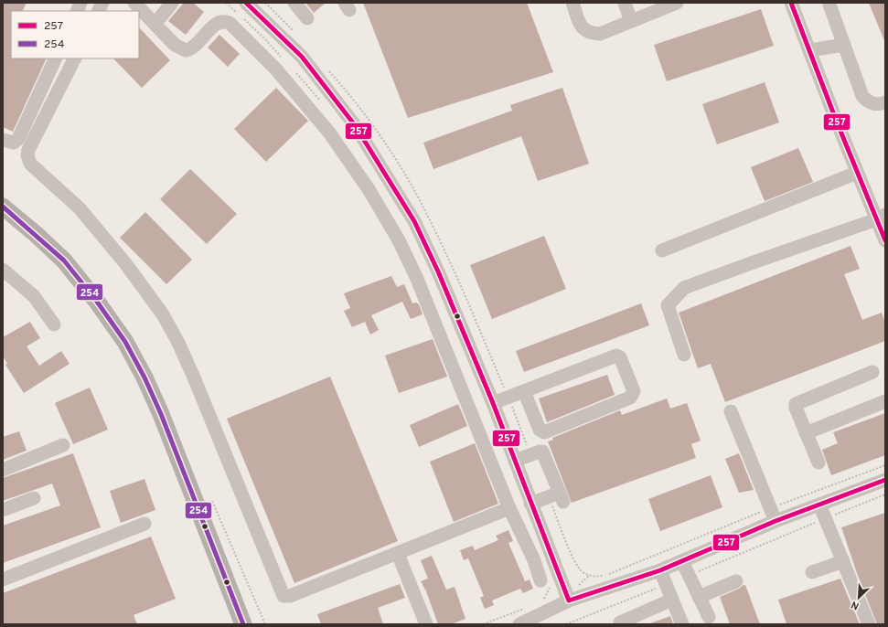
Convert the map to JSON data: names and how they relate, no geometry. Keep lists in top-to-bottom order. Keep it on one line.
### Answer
{"lines":["transit line 257","transit line 254"],"legend":["257","254"],"north":"bottom left"}
